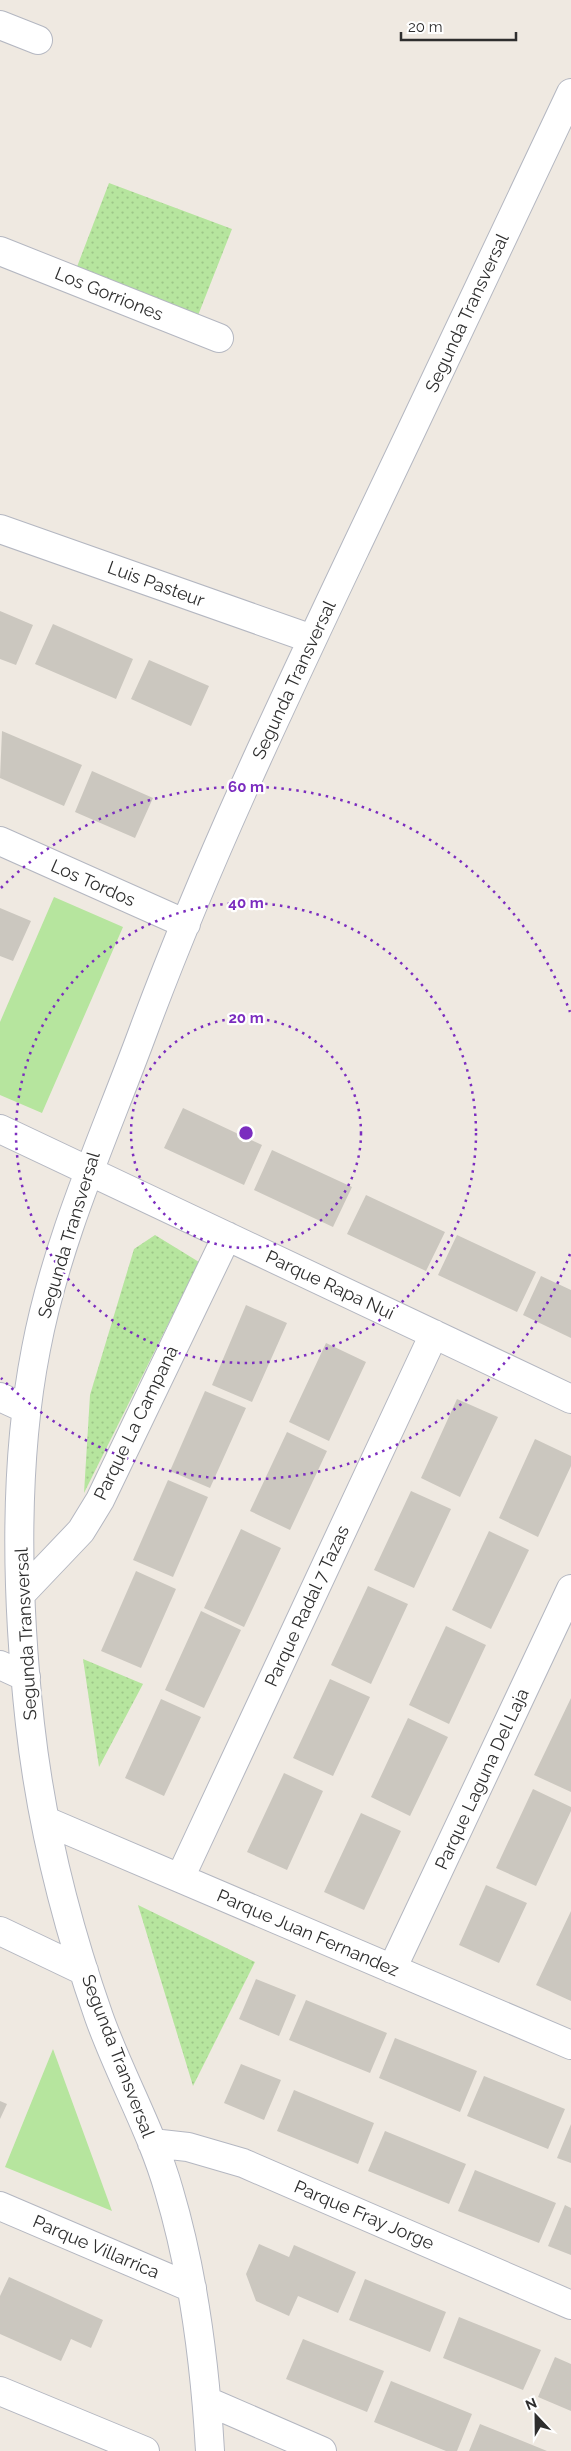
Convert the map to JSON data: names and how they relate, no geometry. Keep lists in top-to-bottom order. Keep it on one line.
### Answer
{"streets":{"street":["Los Gorriones","Segunda Transversal","Luis Pasteur","Los Tordos","Parque Rapa Nui","Parque La Campana","Parque Radal 7 Tazas","Parque Laguna Del Laja","Parque Juan Fernandez","Parque Fray Jorge","Parque Villarrica"]},"crossings":[["Segunda Transversal","Luis Pasteur"],["Segunda Transversal","Los Tordos"],["Segunda Transversal","Parque Rapa Nui"],["Segunda Transversal","Parque La Campana"],["Segunda Transversal","Parque Juan Fernandez"],["Segunda Transversal","Parque Fray Jorge"],["Segunda Transversal","Parque Villarrica"],["Parque Rapa Nui","Parque La Campana"],["Parque Rapa Nui","Parque Radal 7 Tazas"],["Parque Radal 7 Tazas","Parque Juan Fernandez"],["Parque Laguna Del Laja","Parque Juan Fernandez"]],"scale_bar":"20 m","north":"top","rings":["60 m","40 m","20 m"]}
